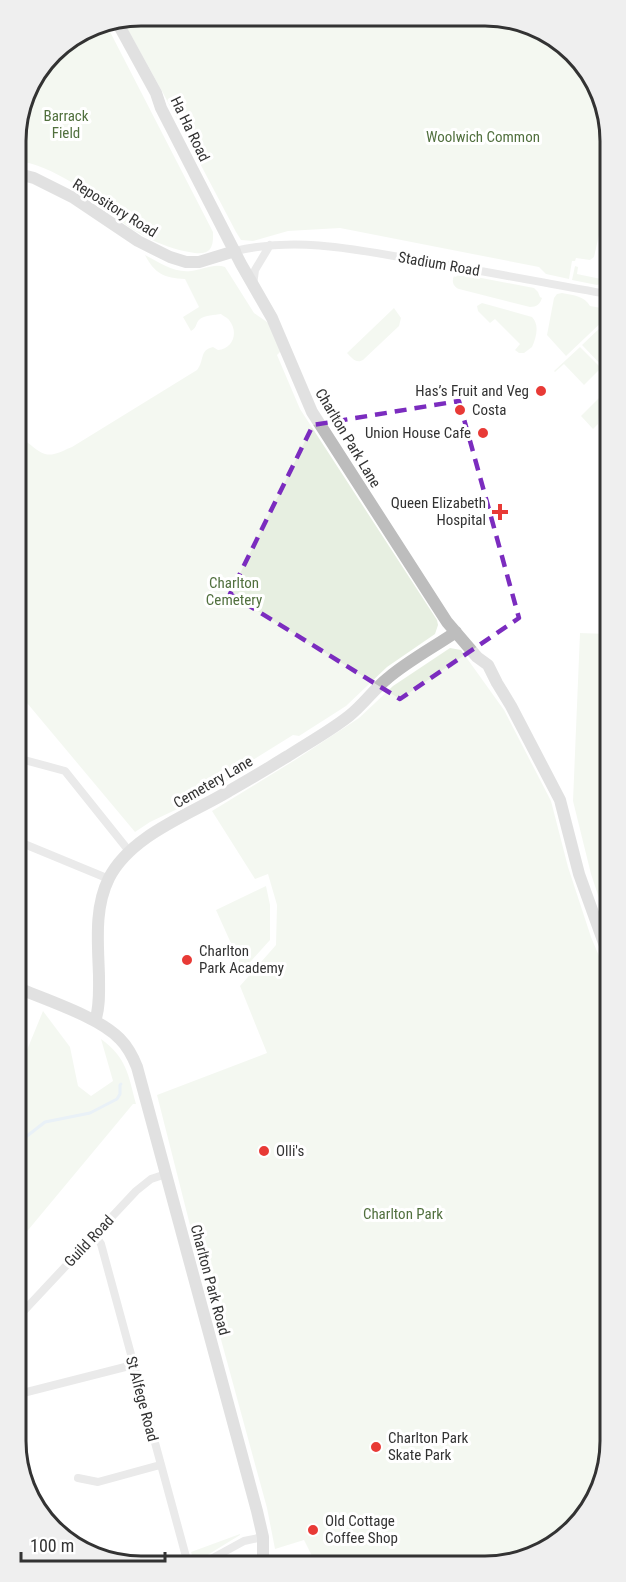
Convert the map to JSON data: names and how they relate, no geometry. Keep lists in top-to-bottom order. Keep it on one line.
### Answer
{"streets":{"street":["Ha Ha Road","Repository Road","Stadium Road","Charlton Park Lane","Cemetery Lane","Guild Road","Charlton Park Road","St Alfege Road"]},"crossings":[["Ha Ha Road","Repository Road"],["Ha Ha Road","Stadium Road"],["Ha Ha Road","Charlton Park Lane"],["Repository Road","Stadium Road"],["Repository Road","Charlton Park Lane"],["Stadium Road","Charlton Park Lane"],["Charlton Park Lane","Cemetery Lane"],["Cemetery Lane","Charlton Park Road"],["Guild Road","Charlton Park Road"],["Guild Road","St Alfege Road"]],"parks":["Barrack Field","Woolwich Common","Charlton Cemetery","Charlton Park"],"places":{"other":["Has’s Fruit and Veg","Costa","Union House Cafe","Charlton Park Academy","Olli's","Charlton Park Skate Park","Old Cottage Coffee Shop"],"health":["Queen Elizabeth Hospital"]},"scale_bar":"100 m"}
